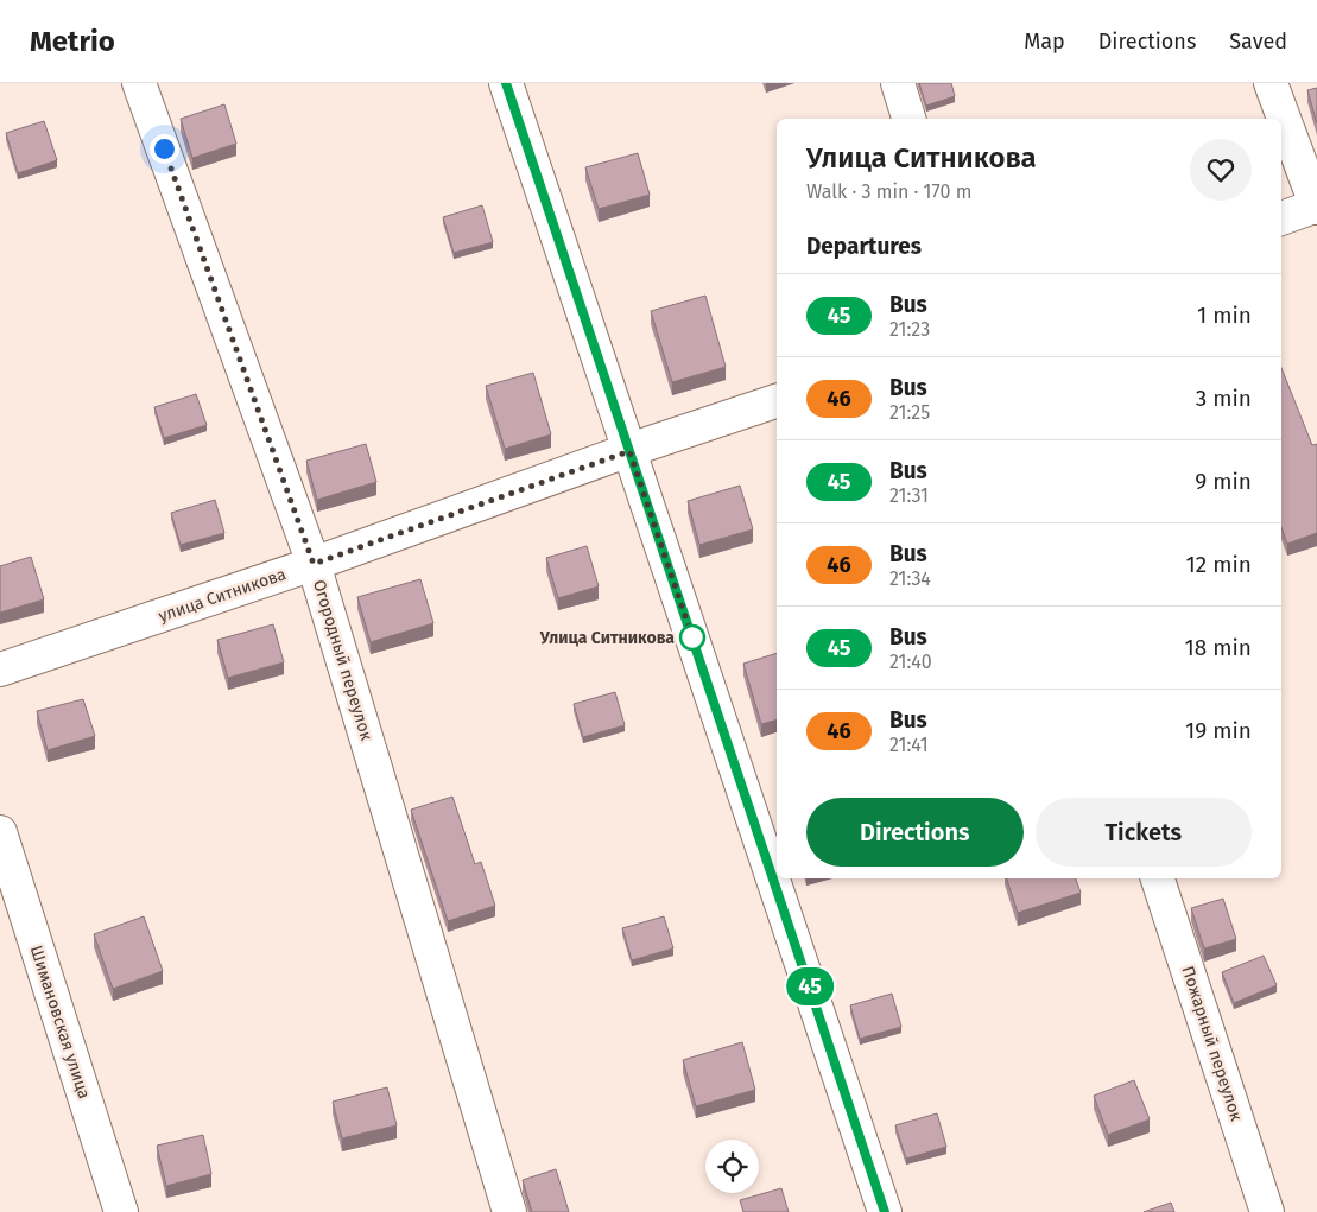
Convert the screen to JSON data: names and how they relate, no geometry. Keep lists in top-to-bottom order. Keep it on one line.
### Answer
{"streets":{"street":["улица Ситникова","Огородный переулок","Шимановская улица","Пожарный переулок"]},"crossings":[["улица Ситникова","Огородный переулок"]],"places":["Улица Ситникова"],"lines":["bus line 45"],"page":{"header":"Metrio","nav":["Map","Directions","Saved"],"on_map":"45","heading":[["Улица Ситникова","Walk · 3 min · 170 m"],"Departures"],"list":[{"mark":"45","name":"Bus","note":"21:23","value":"1 min"},{"mark":"46","name":"Bus","note":"21:25","value":"3 min"},{"mark":"45","name":"Bus","note":"21:31","value":"9 min"},{"mark":"46","name":"Bus","note":"21:34","value":"12 min"},{"mark":"45","name":"Bus","note":"21:40","value":"18 min"},{"mark":"46","name":"Bus","note":"21:41","value":"19 min"}],"buttons":["Directions","Tickets"]}}
